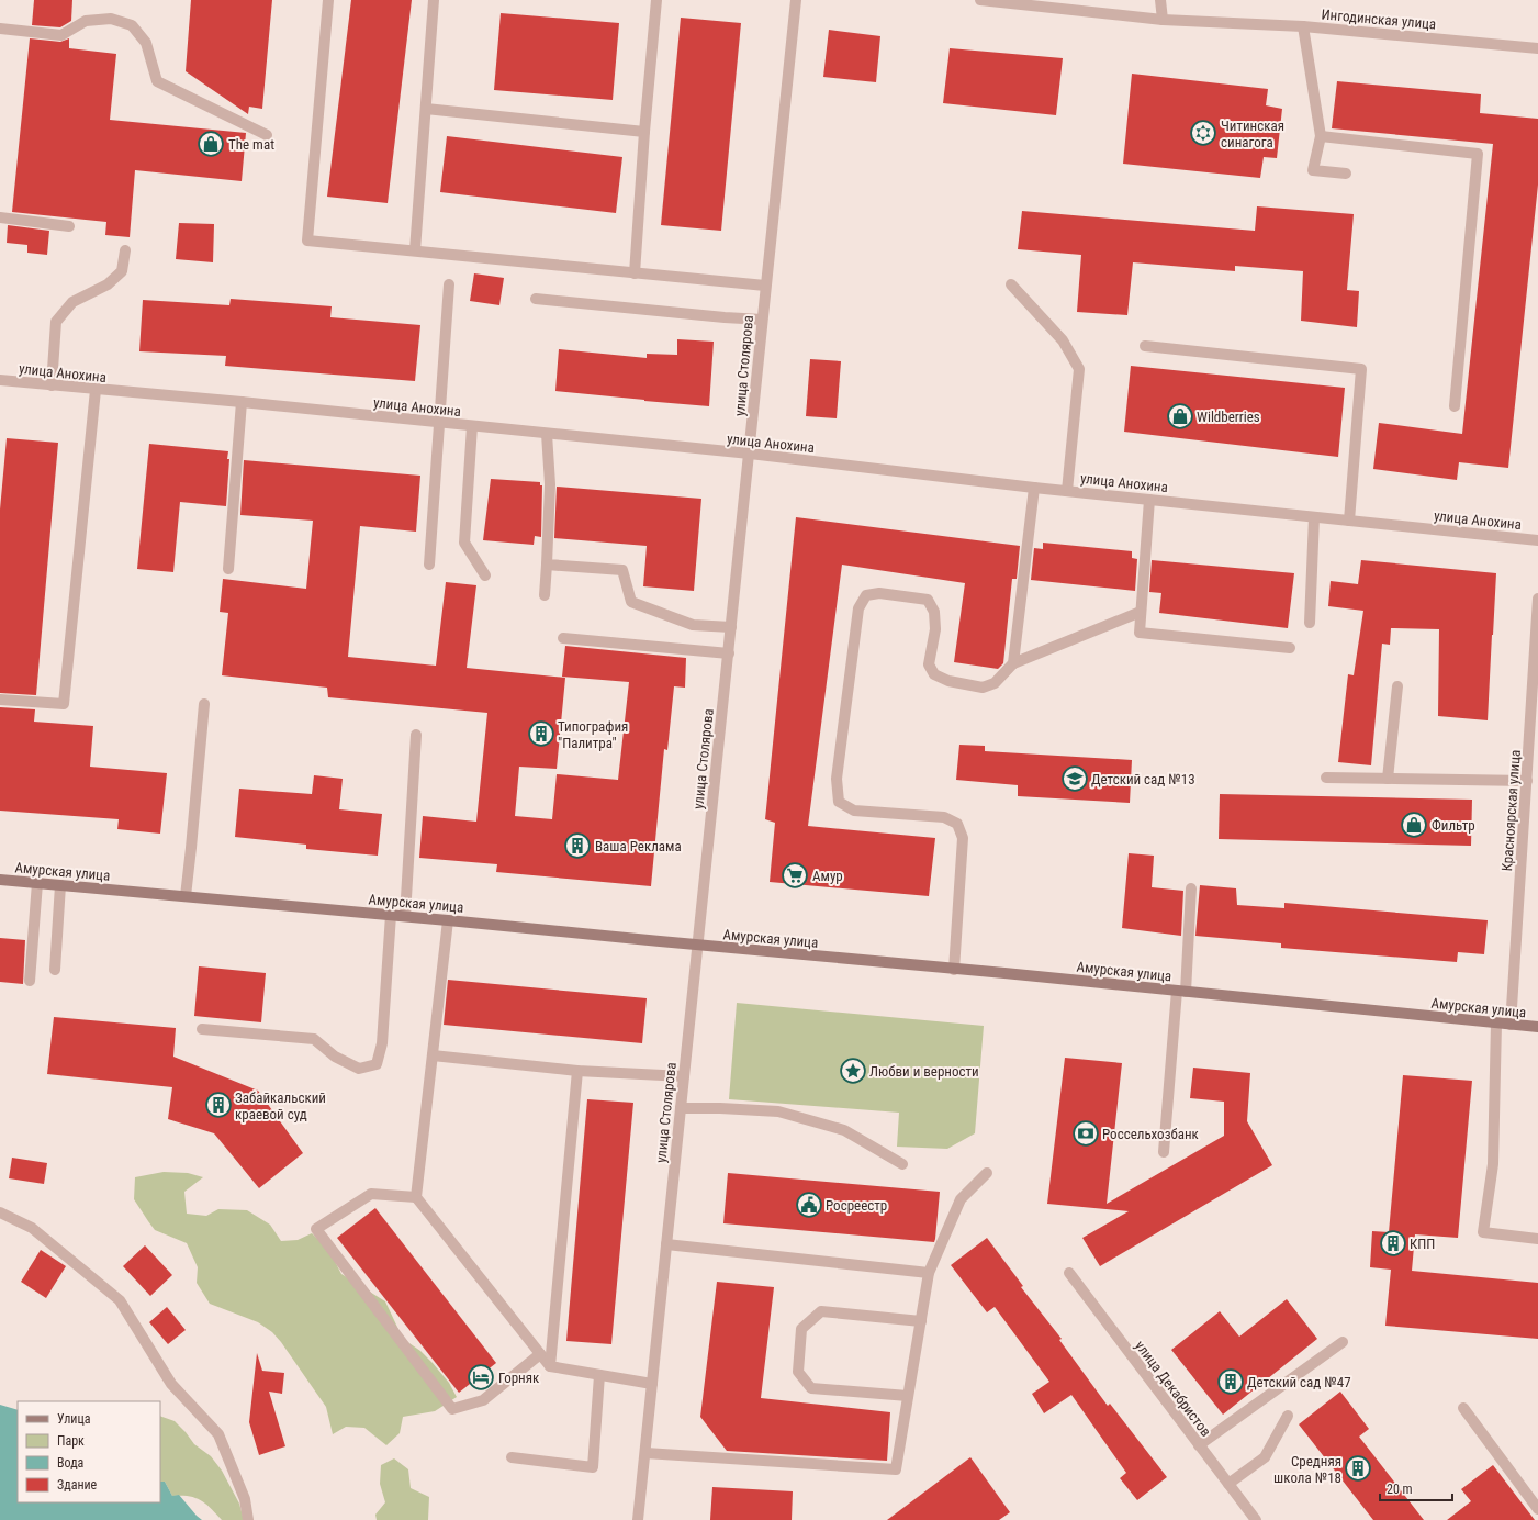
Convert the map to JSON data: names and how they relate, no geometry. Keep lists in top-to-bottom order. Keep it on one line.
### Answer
{"streets":{"main road":["Амурская улица"],"street":["Ингодинская улица","улица Столярова","улица Анохина","Красноярская улица","улица Декабристов"]},"crossings":[["улица Столярова","улица Анохина"],["улица Столярова","Амурская улица"],["Красноярская улица","Амурская улица"]],"places":{"synagogue":["Читинская синагога"],"shop":["The mat","Wildberries","Фильтр"],"building":["Типография \"Палитра\"","Ваша Реклама","Забайкальский краевой суд","КПП","Детский сад №47","Средняя школа №18"],"school or university":["Детский сад №13"],"supermarket":["Амур"],"place":["Любви и верности"],"bank":["Россельхозбанк"],"public building":["Росреестр"],"hotel":["Горняк"]},"legend":["Улица","Парк","Вода","Здание"],"scale_bar":"20 m"}
